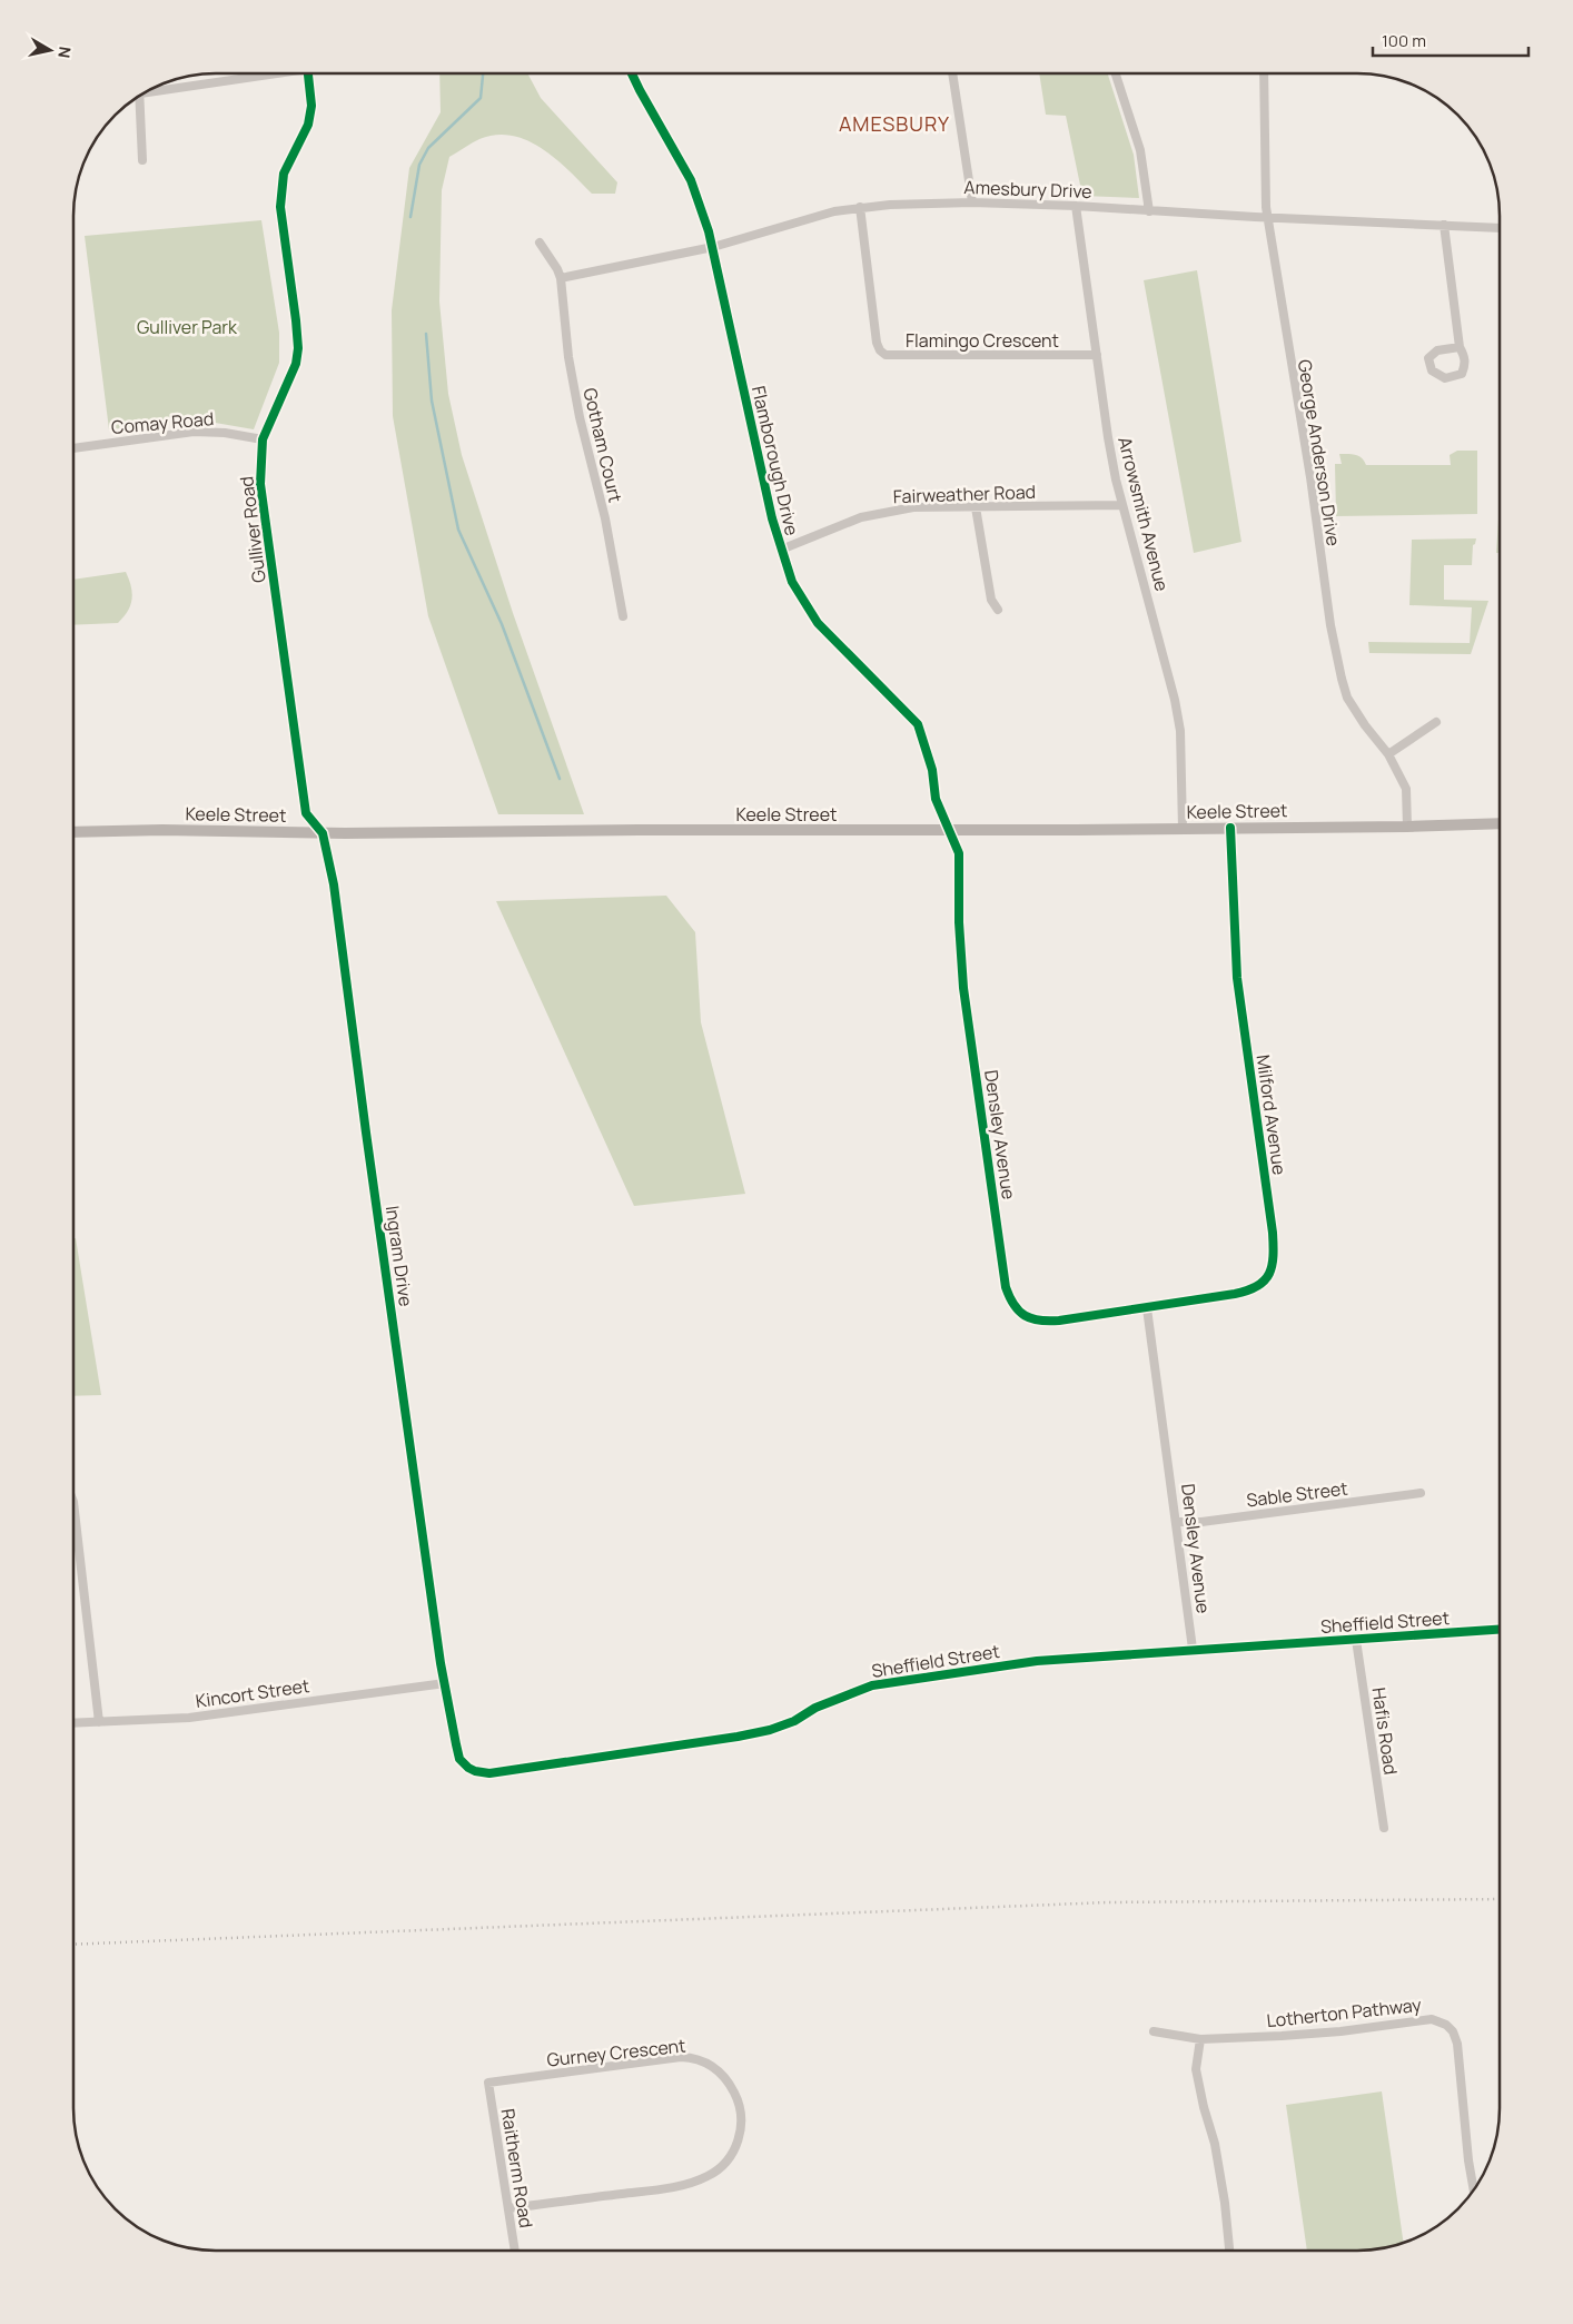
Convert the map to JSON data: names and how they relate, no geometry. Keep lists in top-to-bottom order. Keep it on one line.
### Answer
{"streets":{"main road":["Keele Street"],"street":["Amesbury Drive","Flamingo Crescent","Comay Road","Gotham Court","George Anderson Drive","Flamborough Drive","Fairweather Road","Arrowsmith Avenue","Gulliver Road","Milford Avenue","Densley Avenue","Ingram Drive","Sable Street","Sheffield Street","Kincort Street","Hafis Road","Lotherton Pathway","Gurney Crescent","Raitherm Road"]},"crossings":[["Amesbury Drive","Flamingo Crescent"],["Amesbury Drive","Gotham Court"],["Amesbury Drive","George Anderson Drive"],["Amesbury Drive","Flamborough Drive"],["Amesbury Drive","Arrowsmith Avenue"],["Flamingo Crescent","Arrowsmith Avenue"],["Comay Road","Gulliver Road"],["George Anderson Drive","Keele Street"],["Flamborough Drive","Fairweather Road"],["Flamborough Drive","Keele Street"],["Flamborough Drive","Densley Avenue"],["Fairweather Road","Arrowsmith Avenue"],["Arrowsmith Avenue","Keele Street"],["Gulliver Road","Keele Street"],["Gulliver Road","Ingram Drive"],["Keele Street","Milford Avenue"],["Keele Street","Densley Avenue"],["Keele Street","Ingram Drive"],["Milford Avenue","Densley Avenue"],["Densley Avenue","Sable Street"],["Densley Avenue","Sheffield Street"],["Ingram Drive","Sheffield Street"],["Ingram Drive","Kincort Street"],["Sheffield Street","Kincort Street"],["Sheffield Street","Hafis Road"],["Gurney Crescent","Raitherm Road"]],"districts":["AMESBURY"],"parks":["Gulliver Park"],"scale_bar":"100 m","north":"right"}
